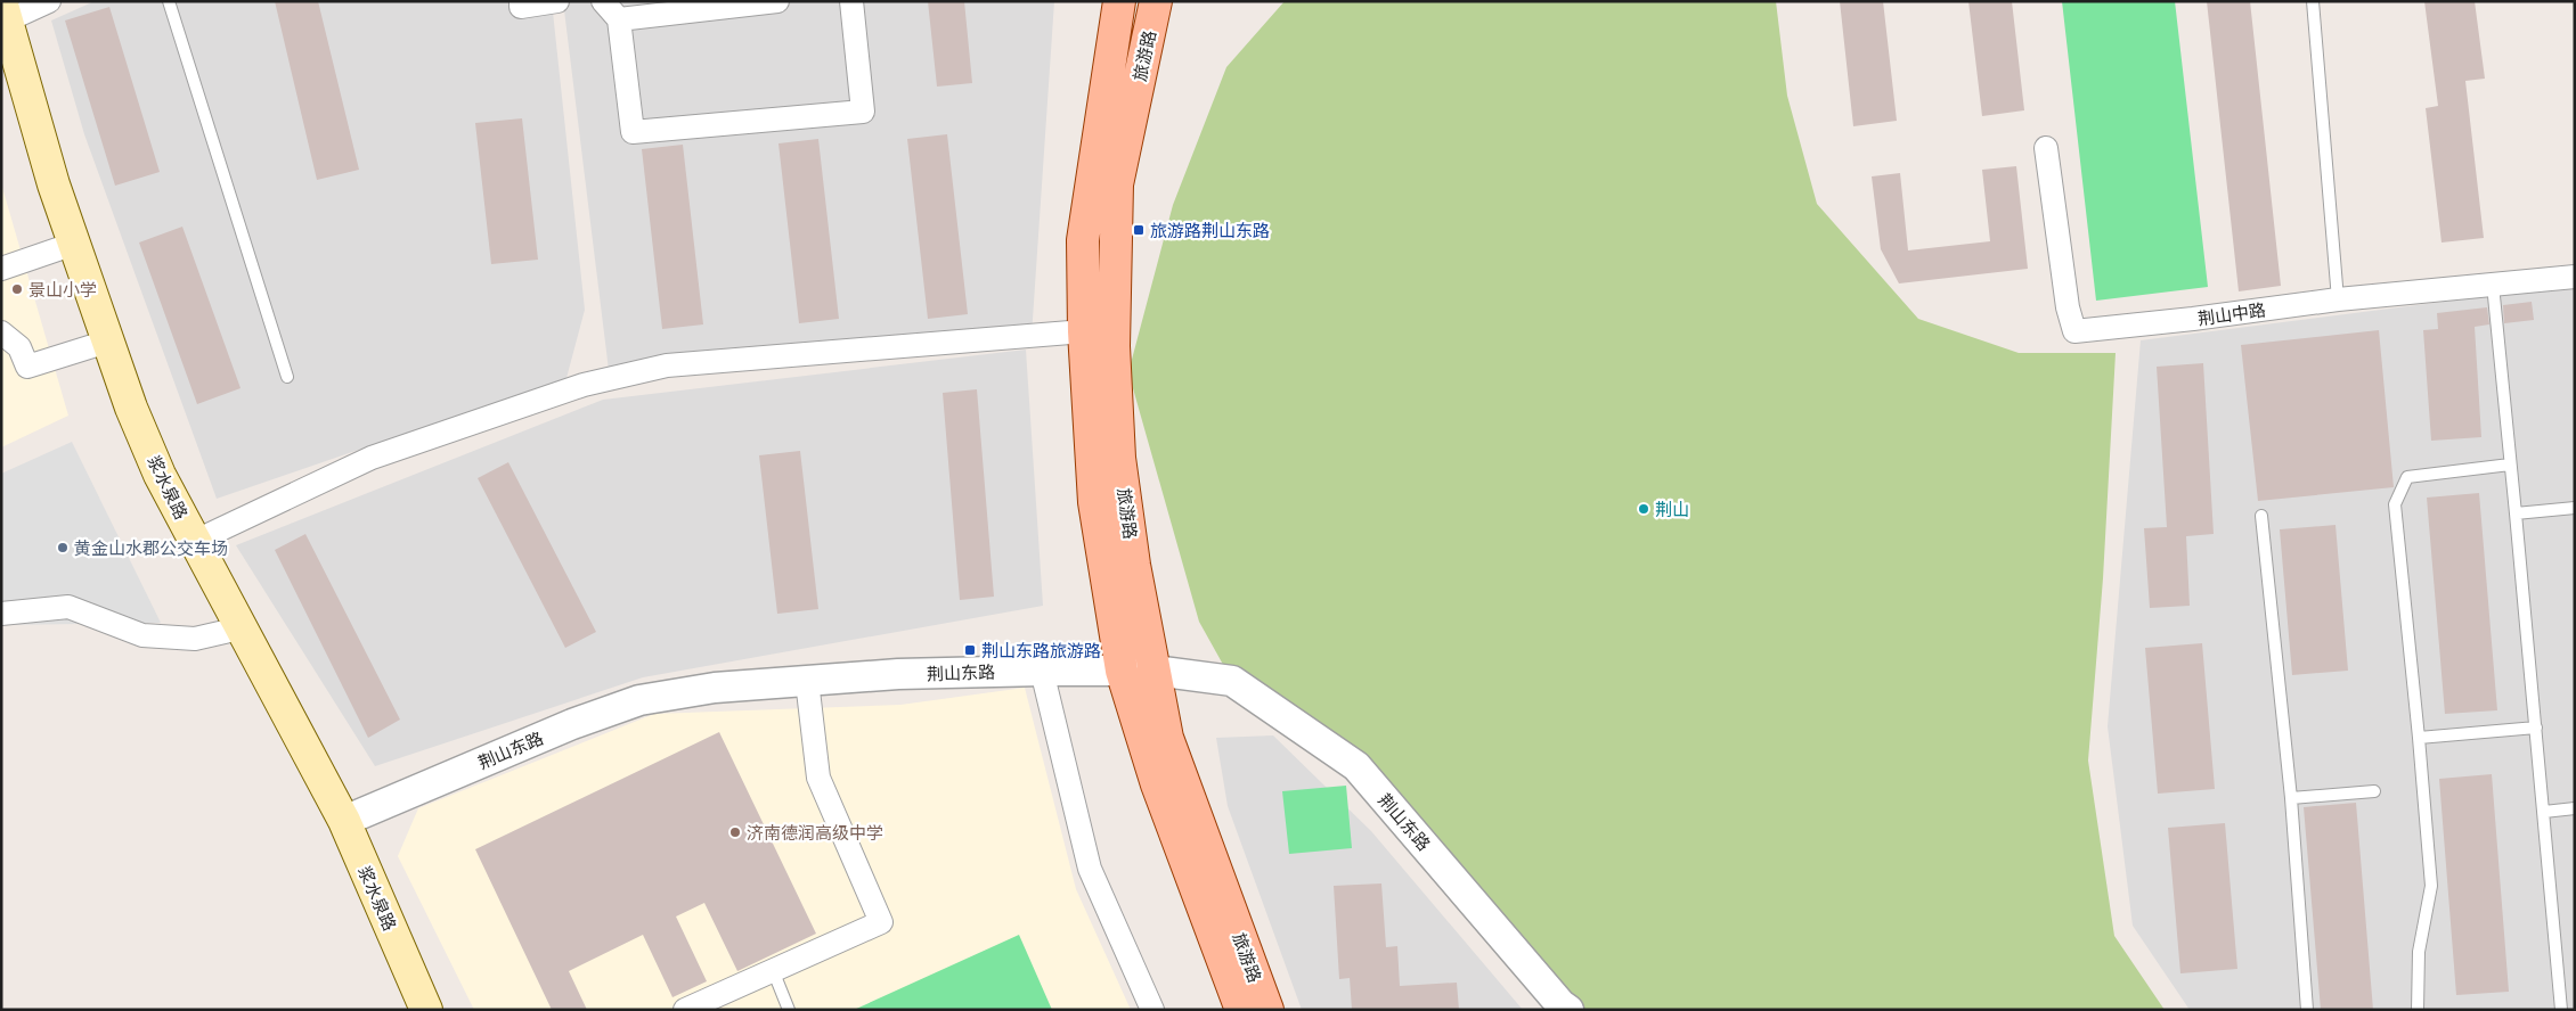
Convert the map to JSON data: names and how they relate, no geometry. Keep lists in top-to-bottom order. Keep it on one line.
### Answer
{"streets":{"main road":["旅游路","浆水泉路"],"street":["荆山中路","荆山东路"]},"crossings":[["旅游路","荆山东路"],["浆水泉路","荆山东路"]],"places":{"transit":["旅游路荆山东路","荆山东路旅游路"],"other":["景山小学","荆山","黄金山水郡公交车场","济南德润高级中学"]}}
